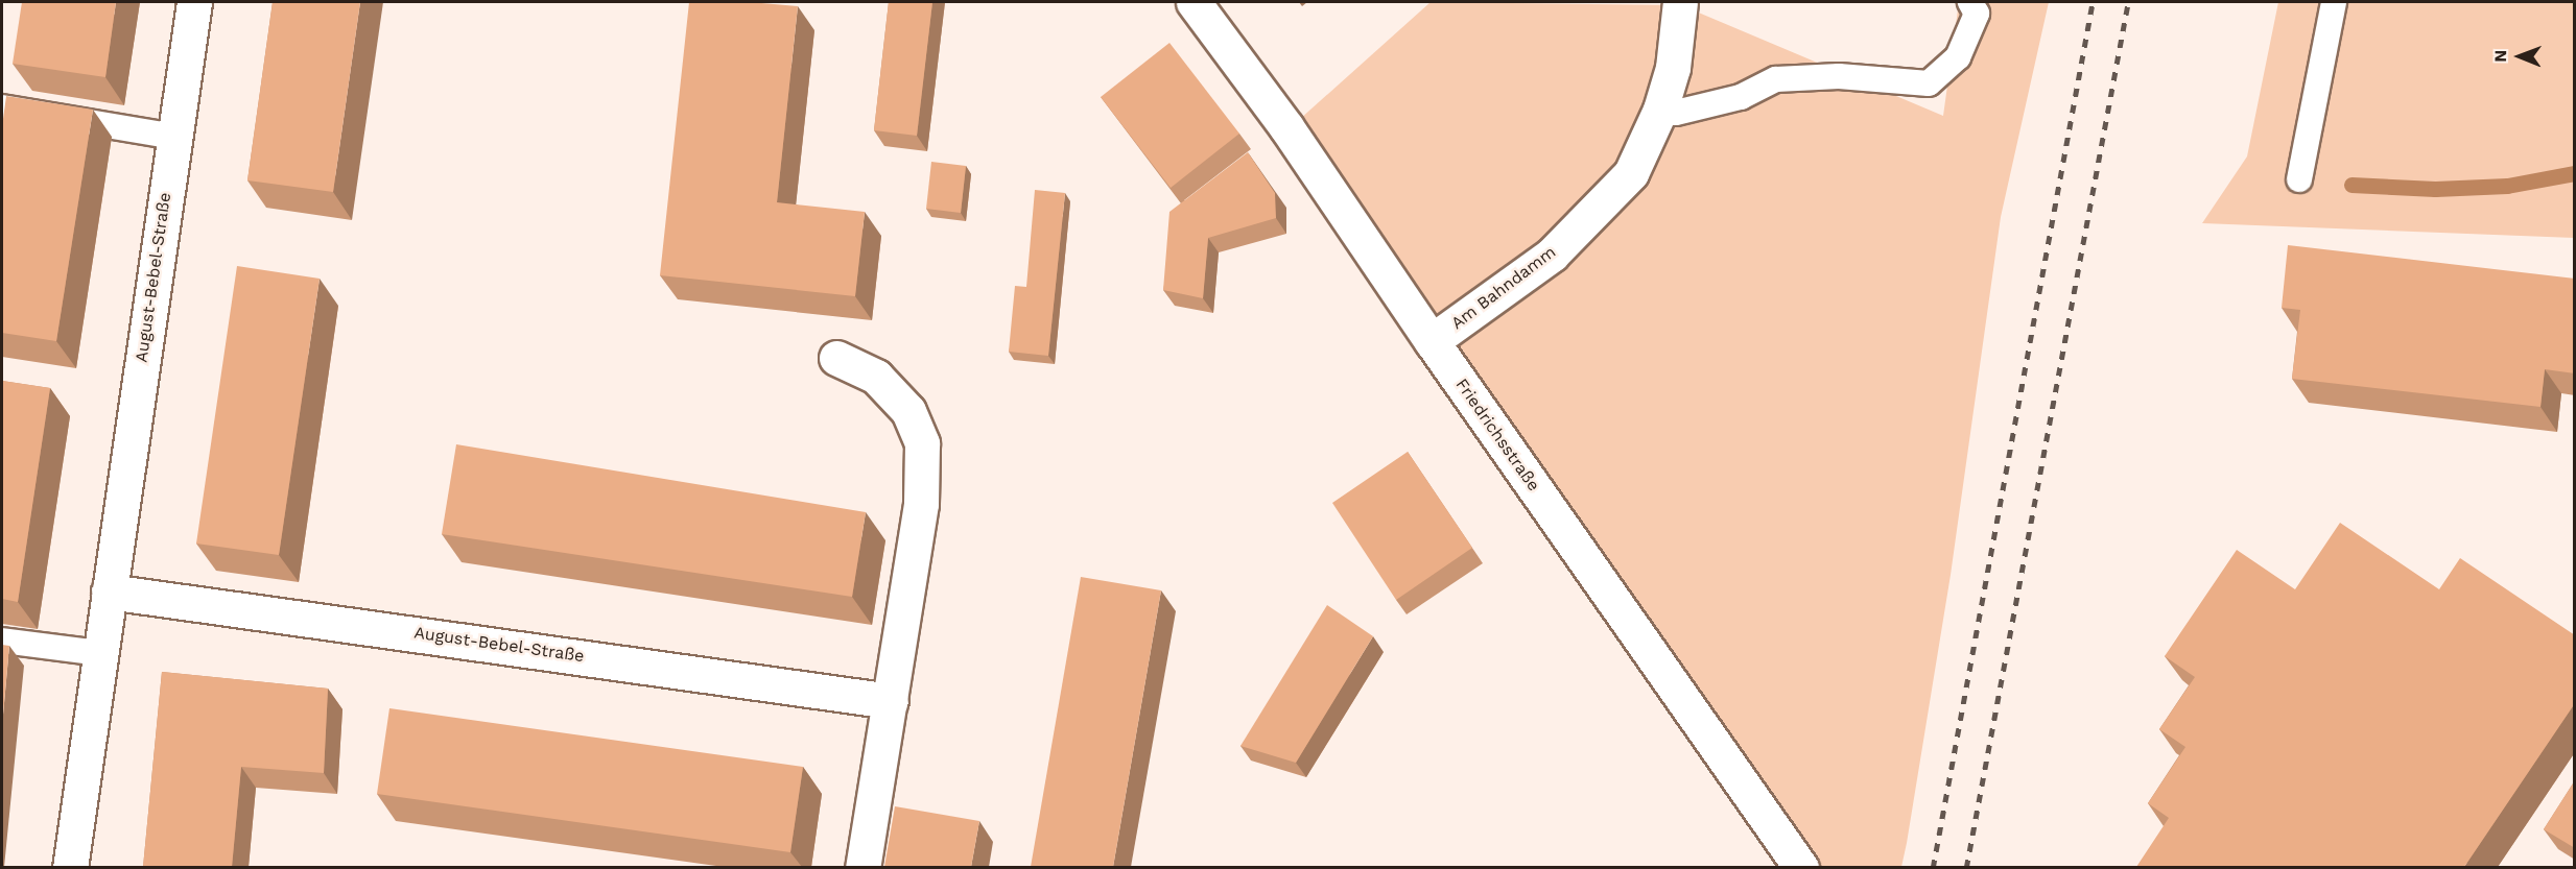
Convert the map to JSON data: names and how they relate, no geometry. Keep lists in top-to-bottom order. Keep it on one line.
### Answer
{"streets":{"street":["August-Bebel-Straße","Am Bahndamm","Friedrichsstraße"]},"crossings":[["Am Bahndamm","Friedrichsstraße"]],"north":"left"}
